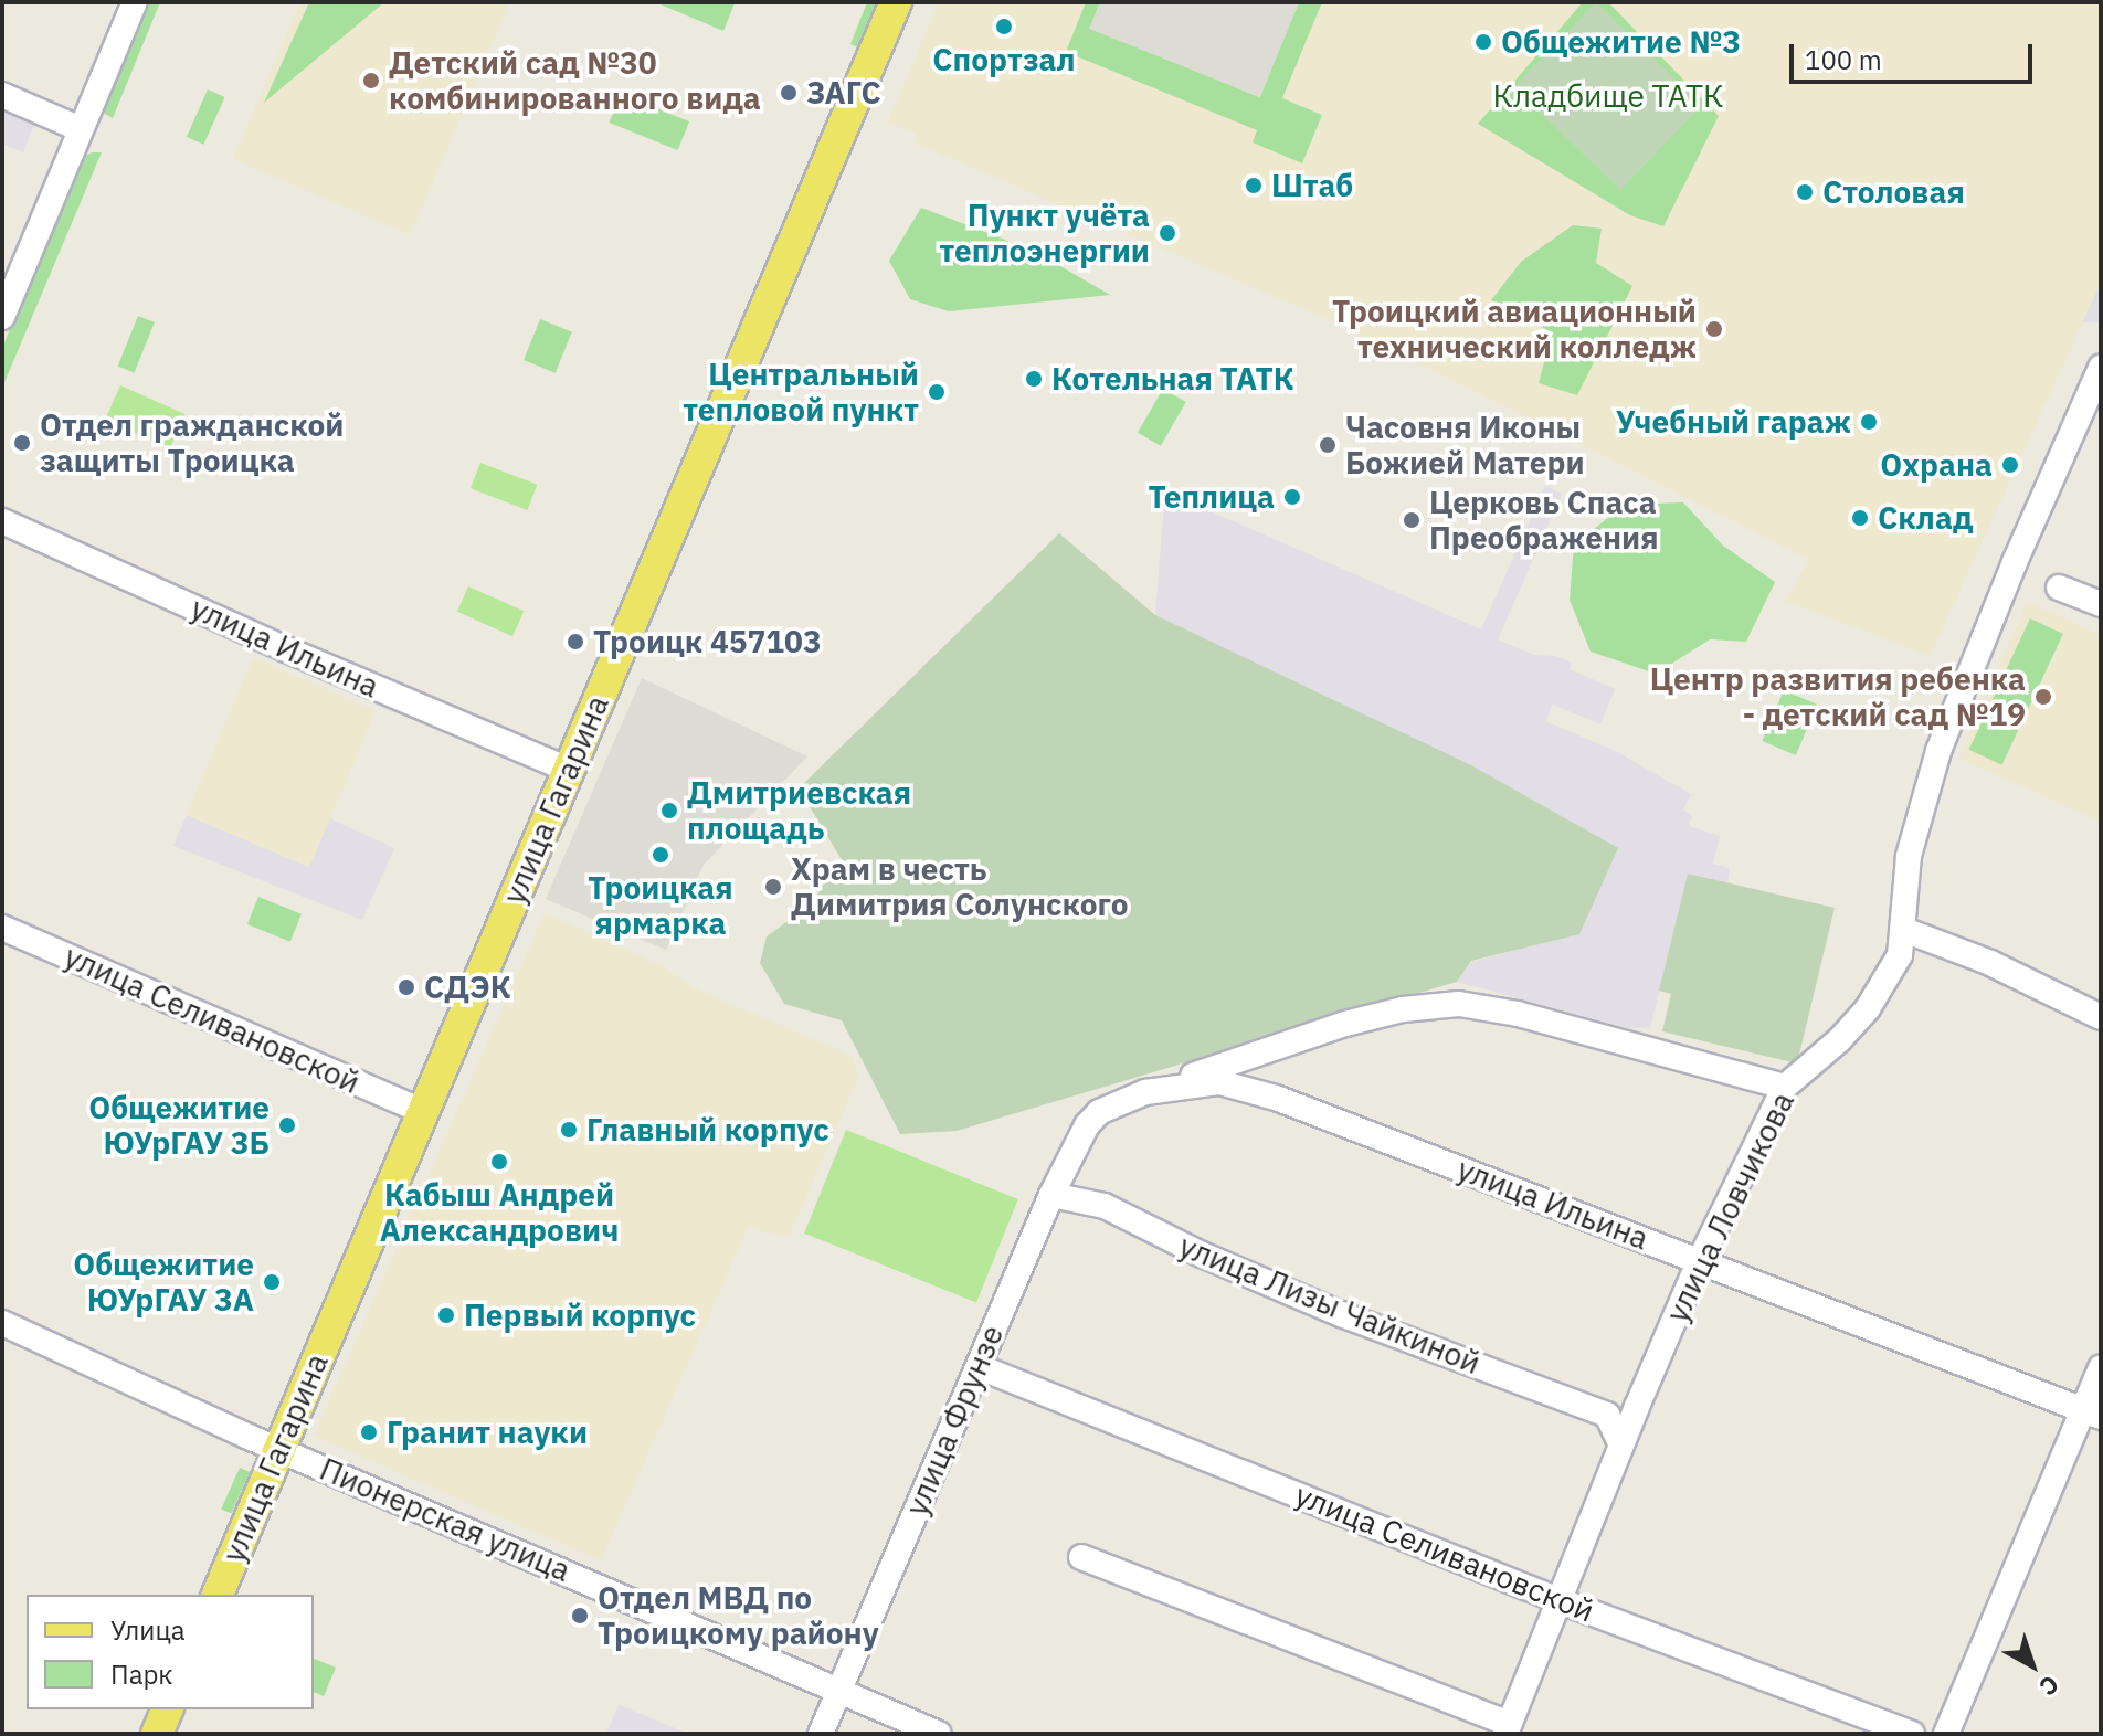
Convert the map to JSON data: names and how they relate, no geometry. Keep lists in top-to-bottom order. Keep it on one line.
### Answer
{"streets":{"main road":["улица Гагарина"],"street":["улица Ильина","улица Селивановской","улица Ловчикова","улица Лизы Чайкиной","улица Фрунзе","Пионерская улица"]},"crossings":[["улица Ильина","улица Гагарина"],["улица Ильина","улица Ловчикова"],["улица Ильина","улица Фрунзе"],["улица Гагарина","улица Селивановской"],["улица Гагарина","Пионерская улица"],["улица Селивановской","улица Ловчикова"],["улица Селивановской","улица Фрунзе"],["улица Лизы Чайкиной","улица Фрунзе"],["улица Фрунзе","Пионерская улица"]],"parks":["Кладбище ТАТК"],"places":["Спортзал","Общежитие №3","Детский сад №30 комбинированного вида","ЗАГС","Штаб","Столовая","Пункт учёта теплоэнергии","Троицкий авиационный технический колледж","Котельная ТАТК","Центральный тепловой пункт","Учебный гараж","Отдел гражданской защиты Троицка","Часовня Иконы Божией Матери","Охрана","Теплица","Склад","Церковь Спаса Преображения","Троицк 457103","Центр развития ребенка - детский сад №19","Дмитриевская площадь","Троицкая ярмарка","Храм в честь Димитрия Солунского","СДЭК","Общежитие ЮУрГАУ 3Б","Главный корпус","Кабыш Андрей Александрович","Общежитие ЮУрГАУ 3А","Первый корпус","Гранит науки","Отдел МВД по Троицкому району"],"legend":["Улица","Парк"],"scale_bar":"100 m","north":"bottom right"}
